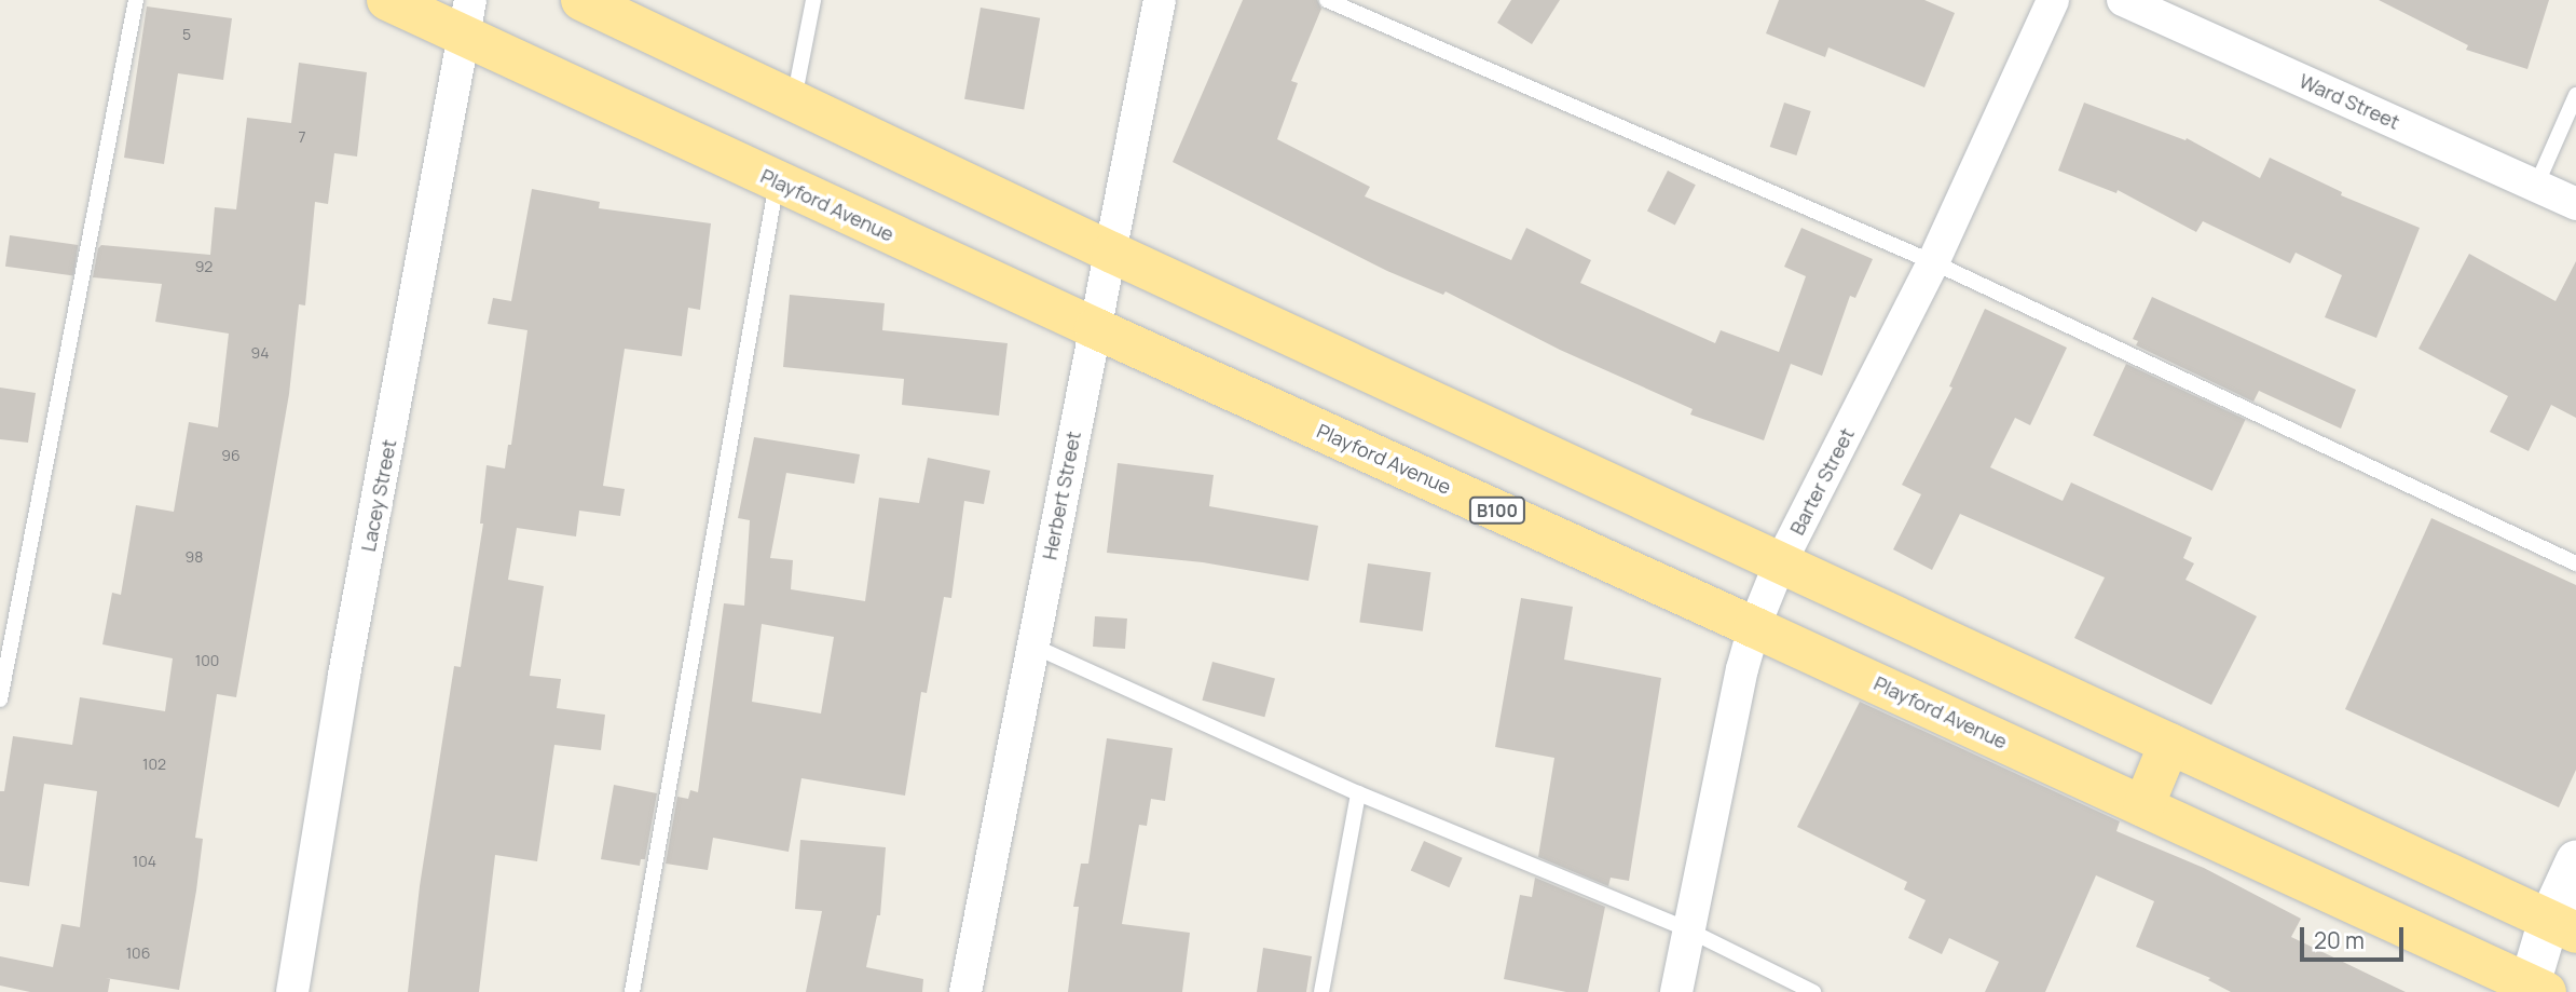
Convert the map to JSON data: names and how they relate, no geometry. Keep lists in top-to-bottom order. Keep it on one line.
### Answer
{"streets":{"highway":["Playford Avenue","B100"],"street":["Ward Street","Barter Street","Lacey Street","Herbert Street"]},"crossings":[["Playford Avenue","Barter Street"],["Playford Avenue","Lacey Street"],["Playford Avenue","Herbert Street"]],"house_numbers":["5","7","92","94","96","98","100","102","104","106"],"scale_bar":"20 m"}
